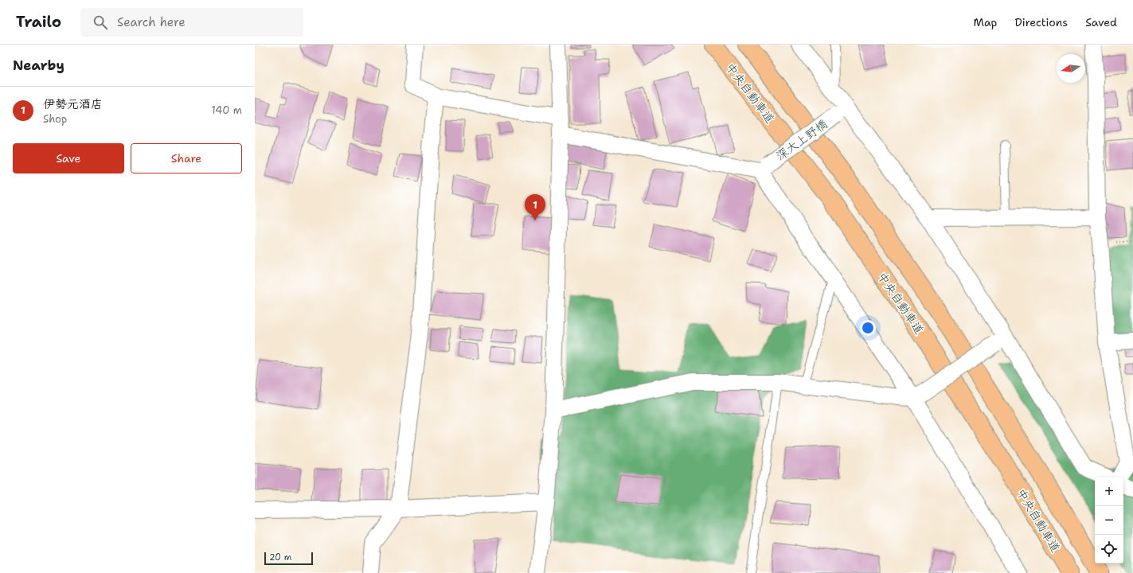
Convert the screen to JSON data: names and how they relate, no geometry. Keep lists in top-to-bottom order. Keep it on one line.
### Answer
{"streets":{"highway":["中央自動車道"],"street":["深大上野橋"]},"scale_bar":"20 m","north":"left","page":{"header":"Trailo","search":"Search here","nav":["Map","Directions","Saved"],"heading":"Nearby","list":[{"mark":"1","name":"伊勢元酒店","note":"Shop","value":"140 m"}],"buttons":["Save","Share"],"pins":"1","map_buttons":["+","−"],"scale":"20 m"}}
